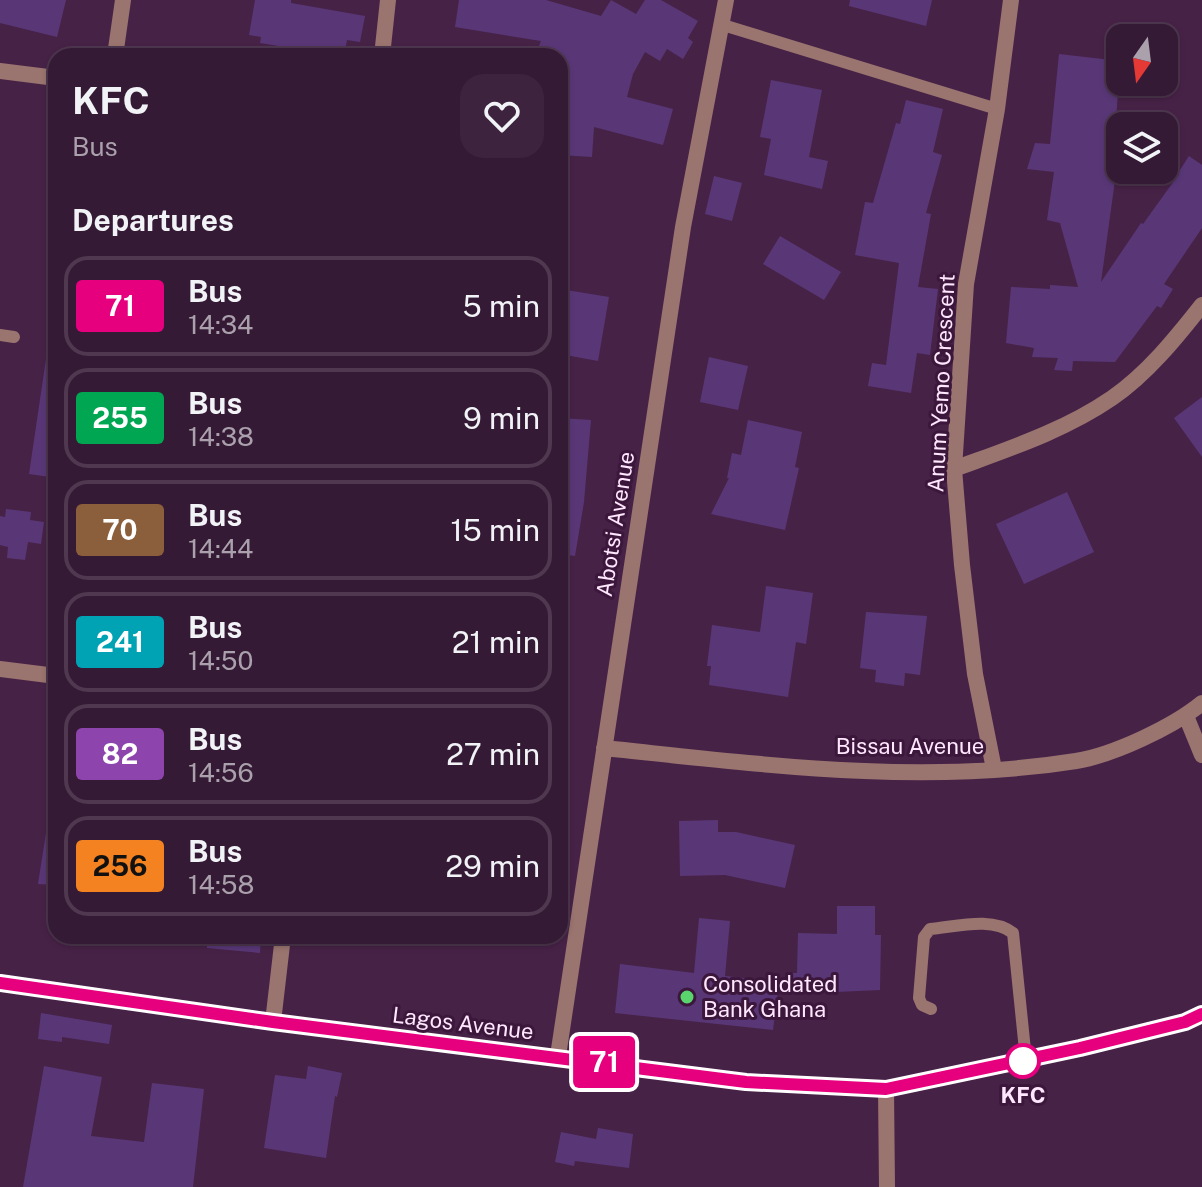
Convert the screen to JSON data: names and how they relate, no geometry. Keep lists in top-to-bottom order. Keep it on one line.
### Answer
{"streets":{"street":["Anum Yemo Crescent","Abotsi Avenue","Bissau Avenue","Lagos Avenue"]},"crossings":[["Anum Yemo Crescent","Bissau Avenue"],["Abotsi Avenue","Bissau Avenue"],["Abotsi Avenue","Lagos Avenue"]],"places":["Consolidated Bank Ghana","KFC"],"lines":["bus line 71"],"north":"bottom","page":{"on_map":"71","heading":[["KFC","Bus"],"Departures"],"list":[{"mark":"71","name":"Bus","note":"14:34","value":"5 min"},{"mark":"255","name":"Bus","note":"14:38","value":"9 min"},{"mark":"70","name":"Bus","note":"14:44","value":"15 min"},{"mark":"241","name":"Bus","note":"14:50","value":"21 min"},{"mark":"82","name":"Bus","note":"14:56","value":"27 min"},{"mark":"256","name":"Bus","note":"14:58","value":"29 min"}]}}
